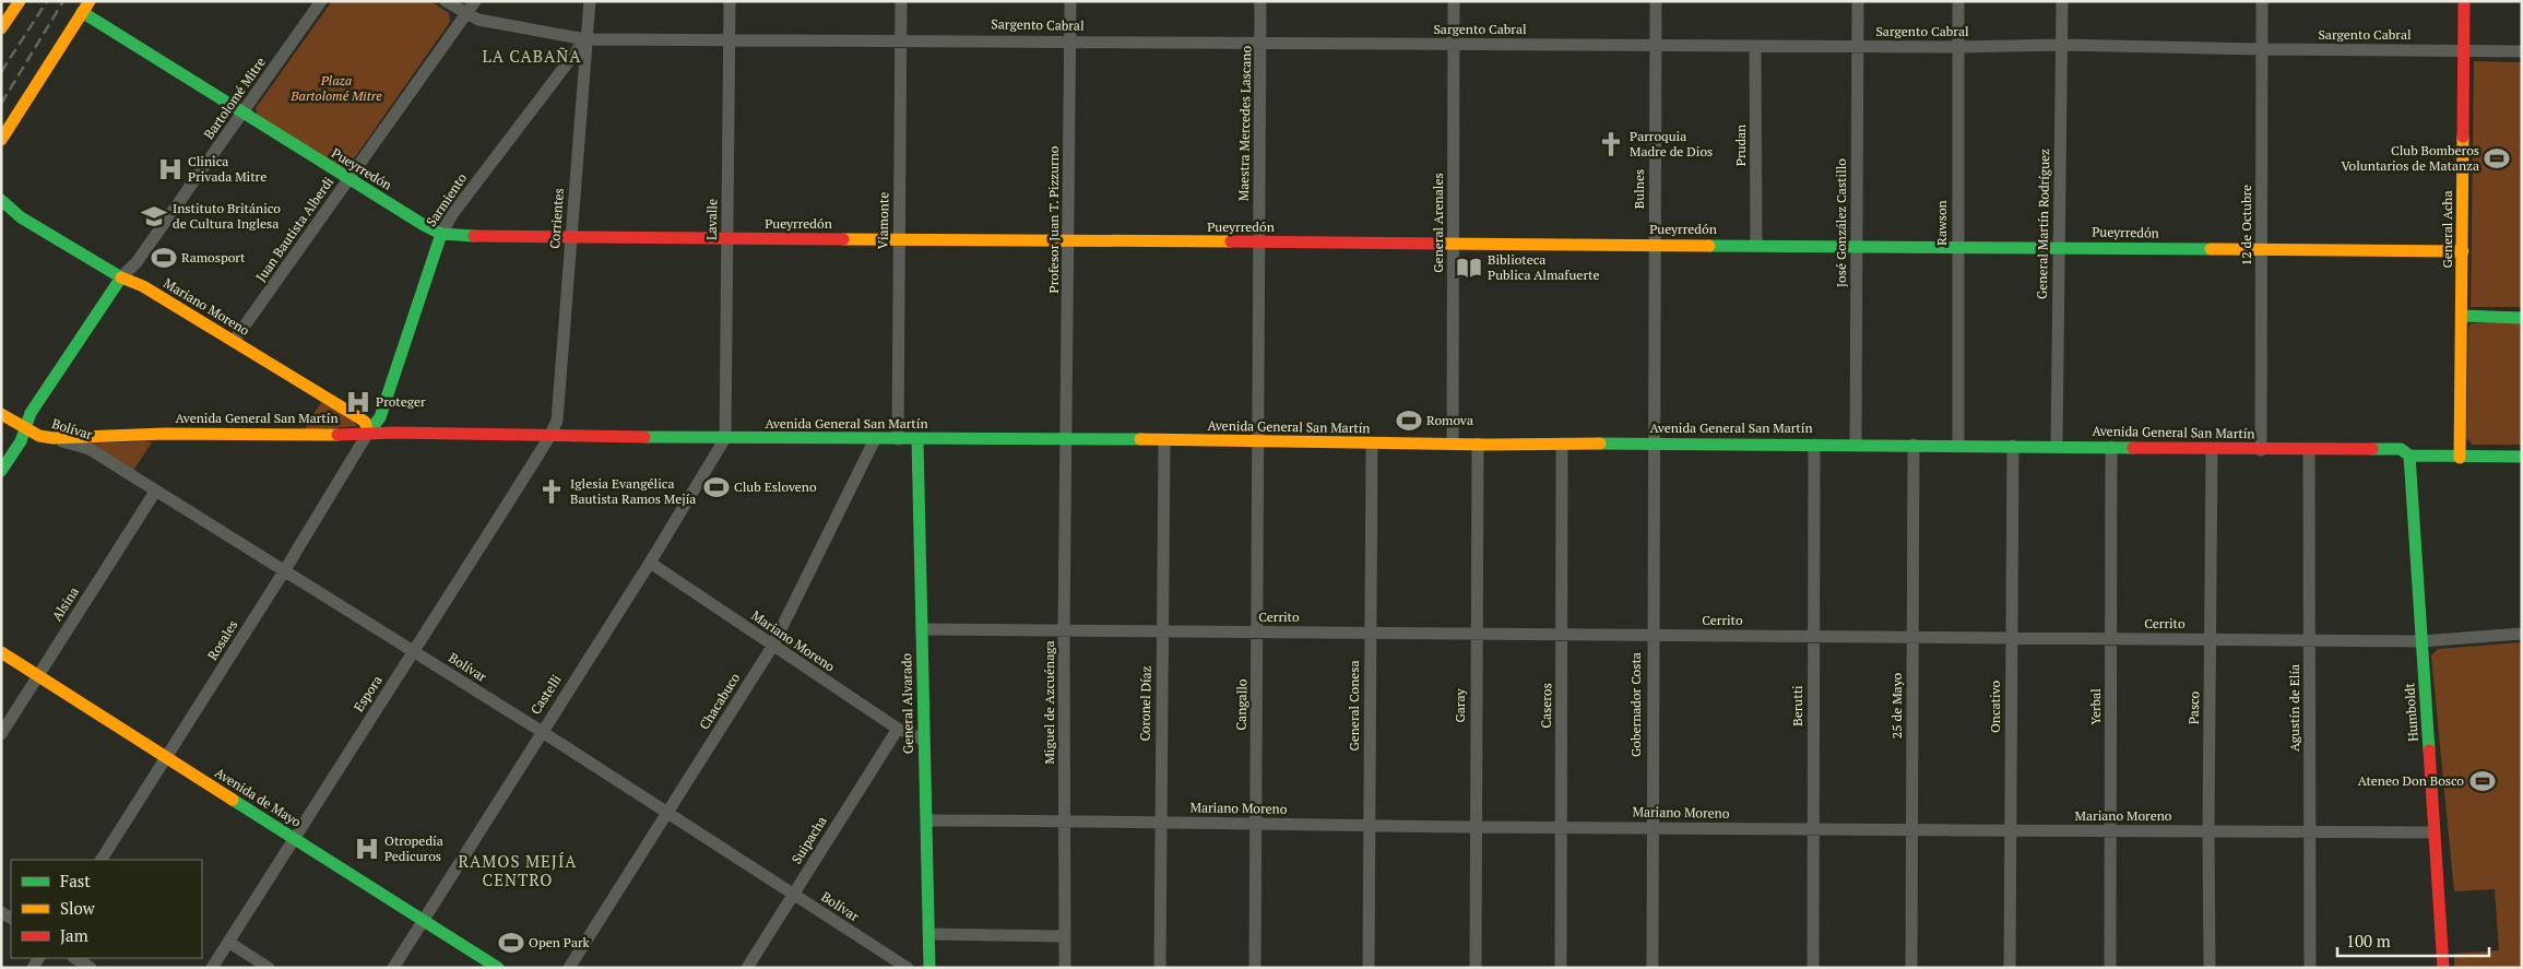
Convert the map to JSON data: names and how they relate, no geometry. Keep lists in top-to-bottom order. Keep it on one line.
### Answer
{"streets":{"street":["Sargento Cabral","Bartolomé Mitre","Maestra Mercedes Lascano","Prudan","Pueyrredón","Bulnes","Sarmiento","Corrientes","Lavalle","Profesor Juan T. Pizzurno","Viamonte","General Arenales","José González Castillo","Rawson","General Martín Rodríguez","12 de Octubre","Juan Bautista Alberdi","General Acha","Mariano Moreno","Avenida General San Martín","Bolívar","Alsina","Cerrito","Rosales","Espora","Castelli","Chacabuco","Miguel de Azcuénaga","General Alvarado","Coronel Díaz","Cangallo","Gobernador Costa","General Conesa","Garay","Caseros","Berutti","25 de Mayo","Oncativo","Yerbal","Pasco","Agustín de Elía","Humboldt","Avenida de Mayo","Suipacha"]},"crossings":[["Sargento Cabral","Maestra Mercedes Lascano"],["Sargento Cabral","Prudan"],["Sargento Cabral","Bulnes"],["Sargento Cabral","Sarmiento"],["Sargento Cabral","Corrientes"],["Sargento Cabral","Lavalle"],["Sargento Cabral","Profesor Juan T. Pizzurno"],["Sargento Cabral","Viamonte"],["Sargento Cabral","General Arenales"],["Sargento Cabral","José González Castillo"],["Sargento Cabral","Rawson"],["Sargento Cabral","General Martín Rodríguez"],["Sargento Cabral","12 de Octubre"],["Sargento Cabral","Juan Bautista Alberdi"],["Sargento Cabral","General Acha"],["Bartolomé Mitre","Pueyrredón"],["Bartolomé Mitre","Mariano Moreno"],["Bartolomé Mitre","Bolívar"],["Maestra Mercedes Lascano","Pueyrredón"],["Maestra Mercedes Lascano","Avenida General San Martín"],["Maestra Mercedes Lascano","Cangallo"],["Prudan","Pueyrredón"],["Pueyrredón","Bulnes"],["Pueyrredón","Sarmiento"],["Pueyrredón","Corrientes"],["Pueyrredón","Lavalle"],["Pueyrredón","Profesor Juan T. Pizzurno"],["Pueyrredón","Viamonte"],["Pueyrredón","General Arenales"],["Pueyrredón","José González Castillo"],["Pueyrredón","Rawson"],["Pueyrredón","General Martín Rodríguez"],["Pueyrredón","12 de Octubre"],["Pueyrredón","Juan Bautista Alberdi"],["Pueyrredón","General Acha"],["Bulnes","Avenida General San Martín"],["Bulnes","Gobernador Costa"],["Sarmiento","Corrientes"],["Sarmiento","Mariano Moreno"],["Sarmiento","Avenida General San Martín"],["Sarmiento","Rosales"],["Corrientes","Avenida General San Martín"],["Corrientes","Espora"],["Lavalle","Avenida General San Martín"],["Lavalle","Castelli"],["Profesor Juan T. Pizzurno","Avenida General San Martín"],["Profesor Juan T. Pizzurno","Miguel de Azcuénaga"],["Viamonte","Avenida General San Martín"],["General Arenales","Avenida General San Martín"],["José González Castillo","Avenida General San Martín"],["Rawson","Avenida General San Martín"],["General Martín Rodríguez","Avenida General San Martín"],["12 de Octubre","Avenida General San Martín"],["Juan Bautista Alberdi","Mariano Moreno"],["General Acha","Avenida General San Martín"],["Mariano Moreno","Avenida General San Martín"],["Mariano Moreno","Rosales"],["Mariano Moreno","Castelli"],["Mariano Moreno","Chacabuco"],["Mariano Moreno","Miguel de Azcuénaga"],["Mariano Moreno","General Alvarado"],["Mariano Moreno","Coronel Díaz"],["Mariano Moreno","Cangallo"],["Mariano Moreno","Gobernador Costa"],["Mariano Moreno","General Conesa"],["Mariano Moreno","Garay"],["Mariano Moreno","Caseros"],["Mariano Moreno","Berutti"],["Mariano Moreno","25 de Mayo"],["Mariano Moreno","Oncativo"],["Mariano Moreno","Yerbal"],["Mariano Moreno","Pasco"],["Mariano Moreno","Agustín de Elía"],["Mariano Moreno","Humboldt"],["Mariano Moreno","Suipacha"],["Avenida General San Martín","Bolívar"],["Avenida General San Martín","Rosales"],["Avenida General San Martín","Espora"],["Avenida General San Martín","Castelli"],["Avenida General San Martín","Chacabuco"],["Avenida General San Martín","Miguel de Azcuénaga"],["Avenida General San Martín","General Alvarado"],["Avenida General San Martín","Coronel Díaz"],["Avenida General San Martín","Cangallo"],["Avenida General San Martín","Gobernador Costa"],["Avenida General San Martín","General Conesa"],["Avenida General San Martín","Garay"],["Avenida General San Martín","Caseros"],["Avenida General San Martín","Berutti"],["Avenida General San Martín","25 de Mayo"],["Avenida General San Martín","Oncativo"],["Avenida General San Martín","Yerbal"],["Avenida General San Martín","Pasco"],["Avenida General San Martín","Agustín de Elía"],["Avenida General San Martín","Humboldt"],["Bolívar","Alsina"],["Bolívar","Rosales"],["Bolívar","Espora"],["Bolívar","Castelli"],["Bolívar","Chacabuco"],["Bolívar","Suipacha"],["Alsina","Avenida de Mayo"],["Cerrito","Miguel de Azcuénaga"],["Cerrito","General Alvarado"],["Cerrito","Coronel Díaz"],["Cerrito","Cangallo"],["Cerrito","Gobernador Costa"],["Cerrito","General Conesa"],["Cerrito","Garay"],["Cerrito","Caseros"],["Cerrito","Berutti"],["Cerrito","25 de Mayo"],["Cerrito","Oncativo"],["Cerrito","Yerbal"],["Cerrito","Pasco"],["Cerrito","Agustín de Elía"],["Cerrito","Humboldt"],["Rosales","Avenida de Mayo"],["Espora","Avenida de Mayo"],["Castelli","Avenida de Mayo"]],"districts":["LA CABAÑA","RAMOS MEJÍA CENTRO"],"parks":["Plaza Bartolomé Mitre"],"places":{"church":["Parroquia Madre de Dios","Iglesia Evangélica Bautista Ramos Mejía"],"sports":["Club Bomberos Voluntarios de Matanza","Ramosport","Romova","Club Esloveno","Ateneo Don Bosco","Open Park"],"hospital":["Clinica Privada Mitre","Proteger","Otropedía Pedicuros"],"school or university":["Instituto Británico de Cultura Inglesa"],"library":["Biblioteca Publica Almafuerte"]},"legend":["Fast","Slow","Jam"],"scale_bar":"100 m"}
